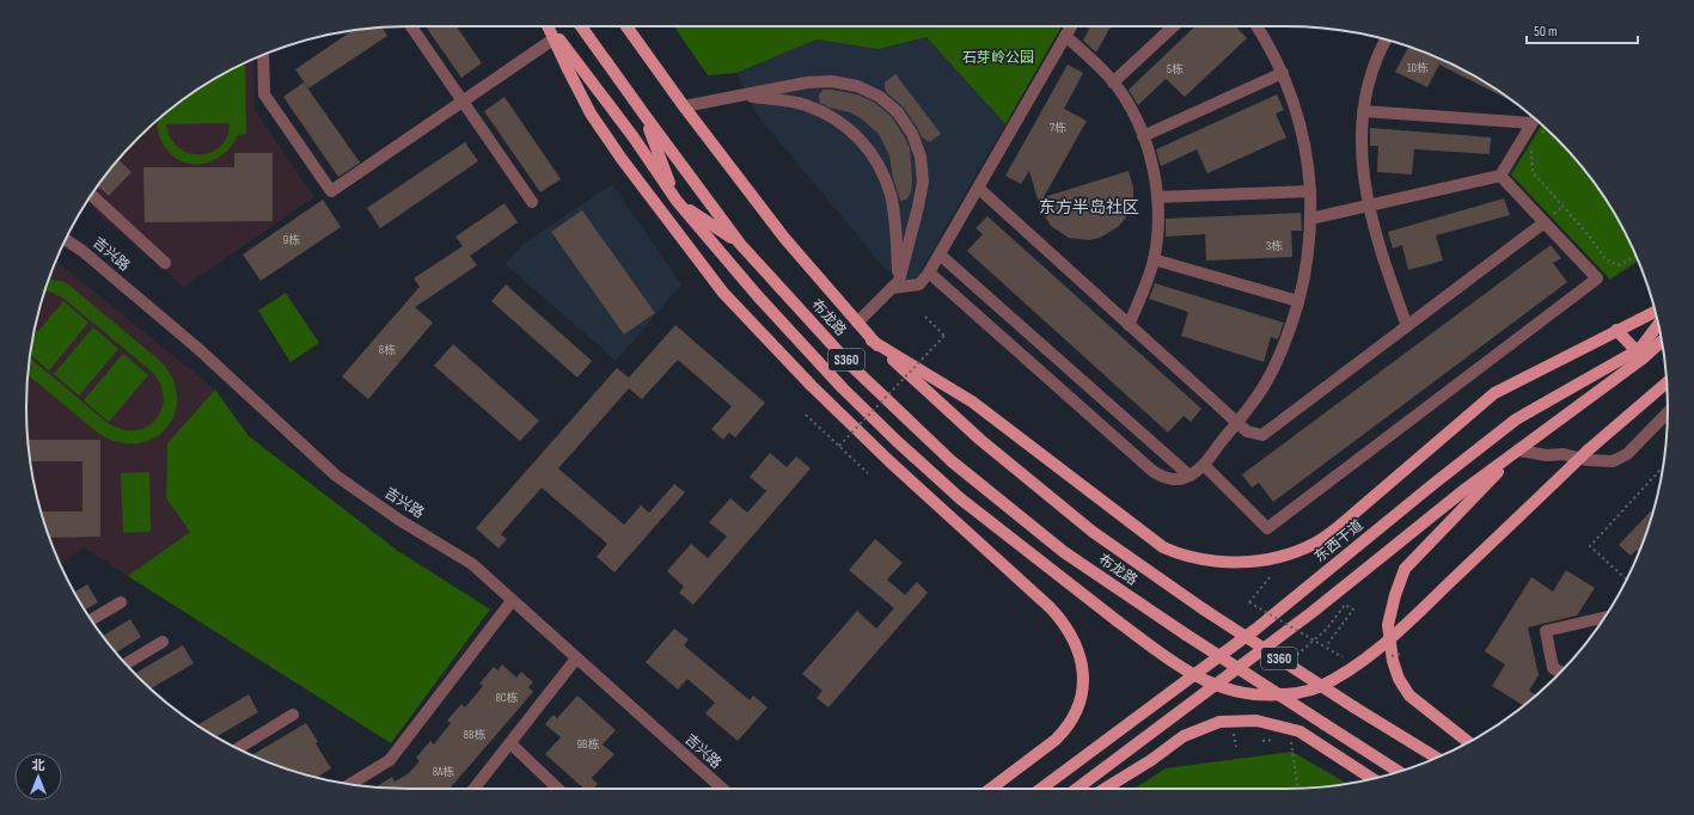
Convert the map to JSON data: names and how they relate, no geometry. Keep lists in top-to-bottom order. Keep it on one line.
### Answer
{"streets":{"main road":["布龙路","S360","东西干道"],"street":["吉兴路"]},"districts":["东方半岛社区"],"parks":["石芽岭公园"],"house_numbers":["10栋","5栋","7栋","9栋","3栋","8栋","8C栋","8B栋","9B栋","8A栋"],"scale_bar":"50 m","north":"top"}
